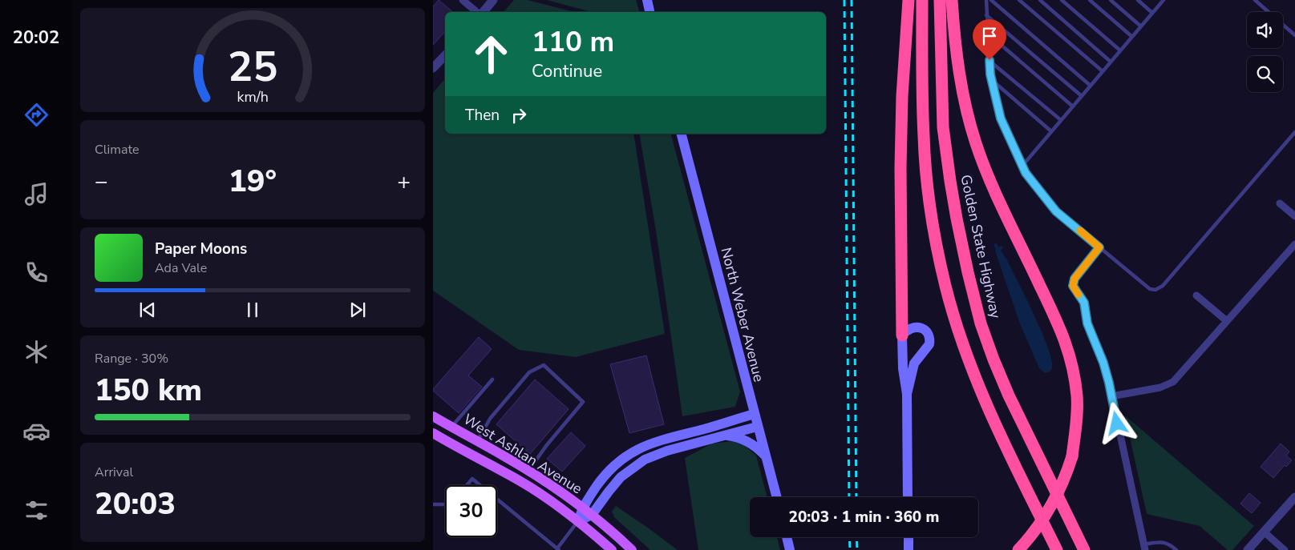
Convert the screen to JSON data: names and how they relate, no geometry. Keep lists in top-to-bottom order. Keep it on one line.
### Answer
{"streets":{"highway":["Golden State Highway"],"main road":["North Weber Avenue","West Ashlan Avenue"]},"page":{"tabs":"20:02","turn":["110 m","Continue"],"then":"Then","tile":["Climate",["Range · 30%","150 km"],["Arrival","20:03"]],"heat":["−","19°","+"],"song":["Paper Moons","Ada Vale"],"limit":"30","trip":"20:03 · 1 min · 360 m","gauge":["25","km/h"]}}
